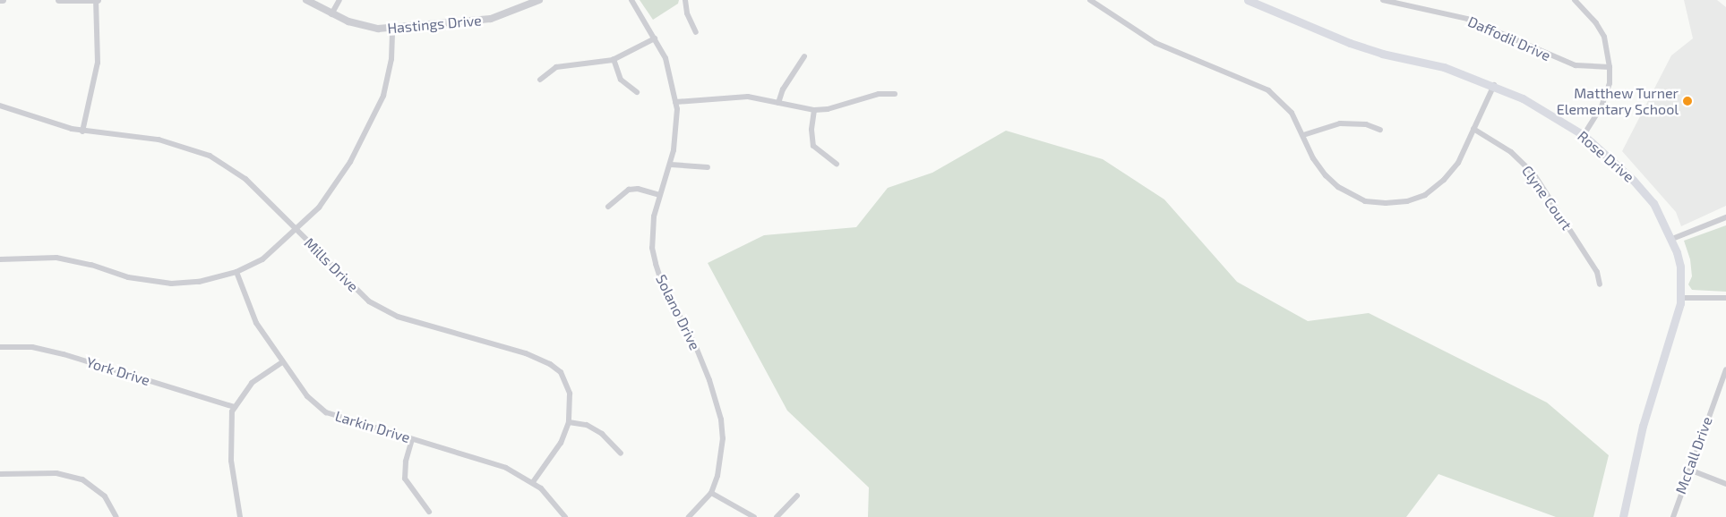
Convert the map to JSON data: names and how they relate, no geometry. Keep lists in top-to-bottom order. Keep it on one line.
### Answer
{"streets":{"main road":["Rose Drive"],"street":["Hastings Drive","Daffodil Drive","Clyne Court","Mills Drive","Solano Drive","York Drive","Larkin Drive","McCall Drive"]},"crossings":[["Mills Drive","Larkin Drive"]],"places":["Matthew Turner Elementary School"]}
